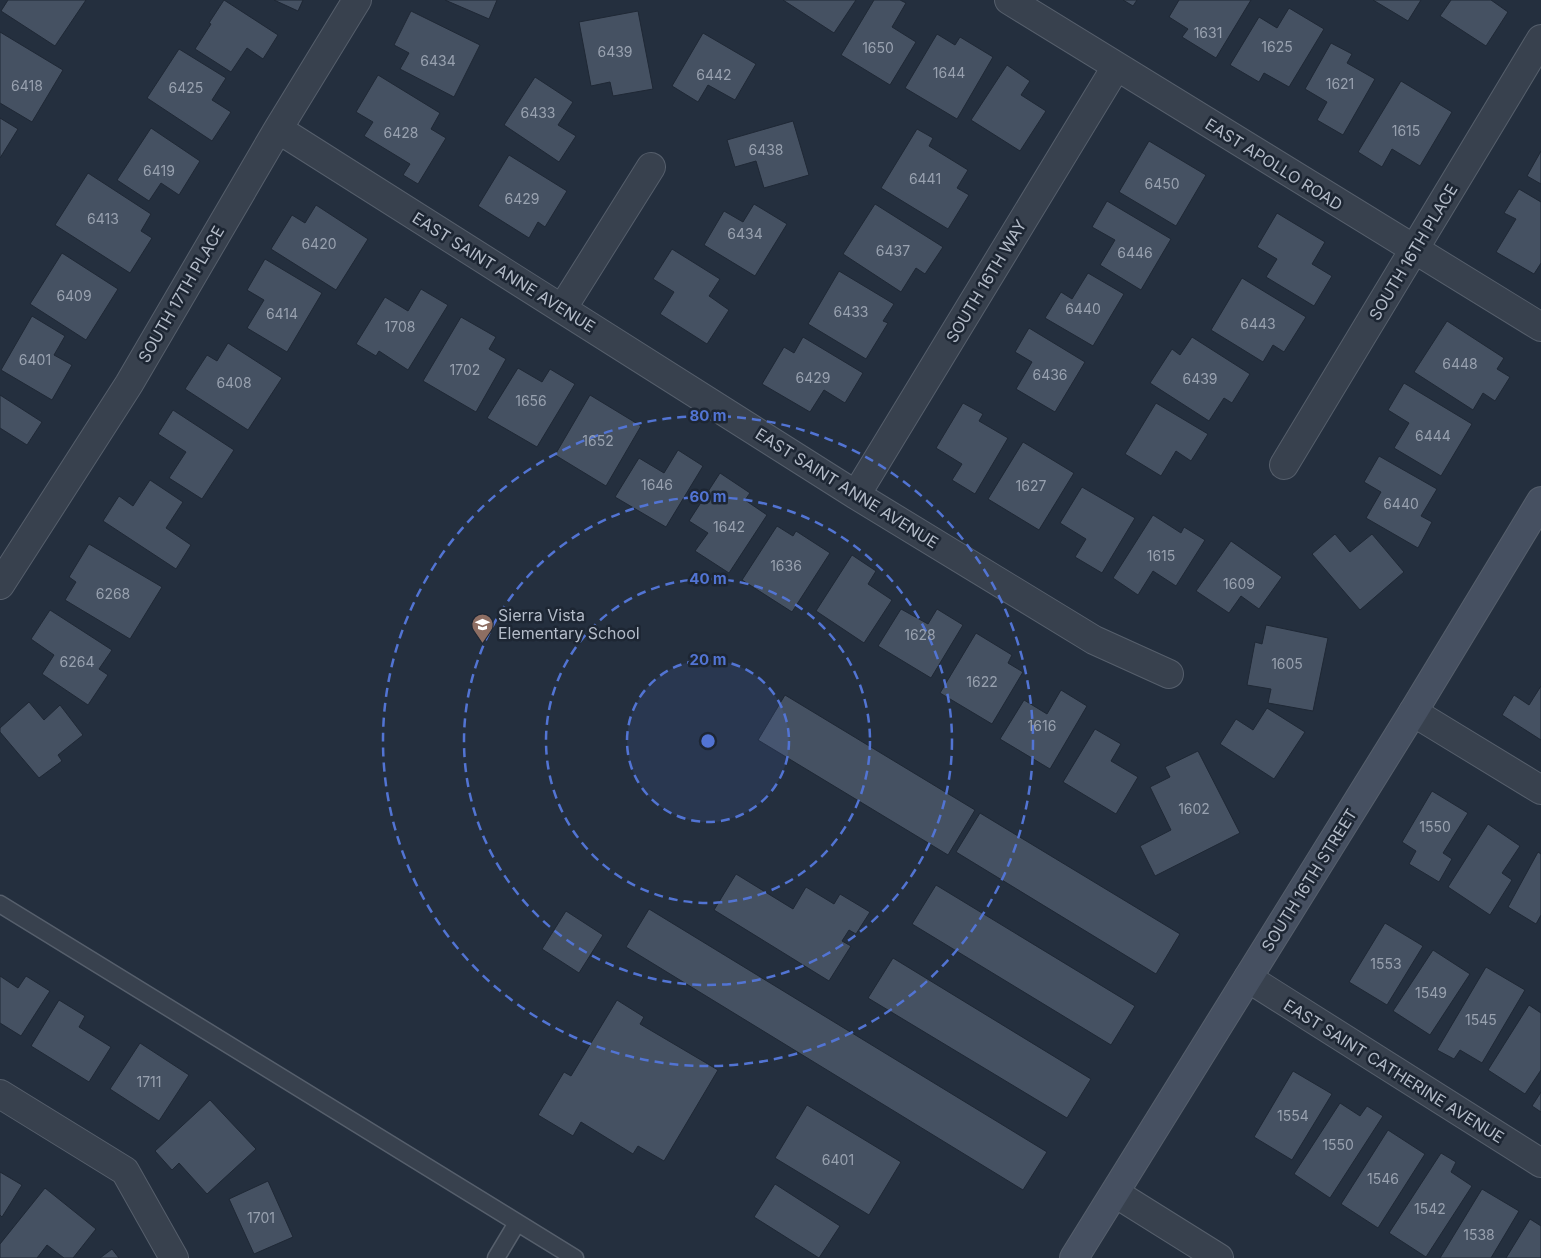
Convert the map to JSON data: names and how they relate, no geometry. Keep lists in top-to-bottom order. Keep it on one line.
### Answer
{"streets":{"main road":["SOUTH 16TH STREET"],"street":["EAST APOLLO ROAD","SOUTH 16TH PLACE","EAST SAINT ANNE AVENUE","SOUTH 16TH WAY","SOUTH 17TH PLACE","EAST SAINT CATHERINE AVENUE"]},"crossings":[["EAST APOLLO ROAD","SOUTH 16TH PLACE"],["EAST APOLLO ROAD","SOUTH 16TH WAY"],["EAST SAINT ANNE AVENUE","SOUTH 16TH WAY"],["EAST SAINT ANNE AVENUE","SOUTH 17TH PLACE"],["SOUTH 16TH STREET","EAST SAINT CATHERINE AVENUE"]],"places":{"school or university":["Sierra Vista Elementary School"]},"house_numbers":["1631","1625","1650","6439","6434","1644","6442","1621","6418","6425","6433","1615","6428","6438","6419","6441","6450","6429","6413","6434","6420","6437","6446","6409","6440","6433","6414","6443","1708","6401","6448","1702","6436","6429","6439","6408","1656","6444","1652","1646","1627","6440","1642","1615","1636","1609","6268","1628","6264","1605","1622","1616","1602","1550","1553","1549","1545","1711","1554","1550","6401","1546","1542","1701","1538"],"rings":["80 m","60 m","40 m","20 m"]}
